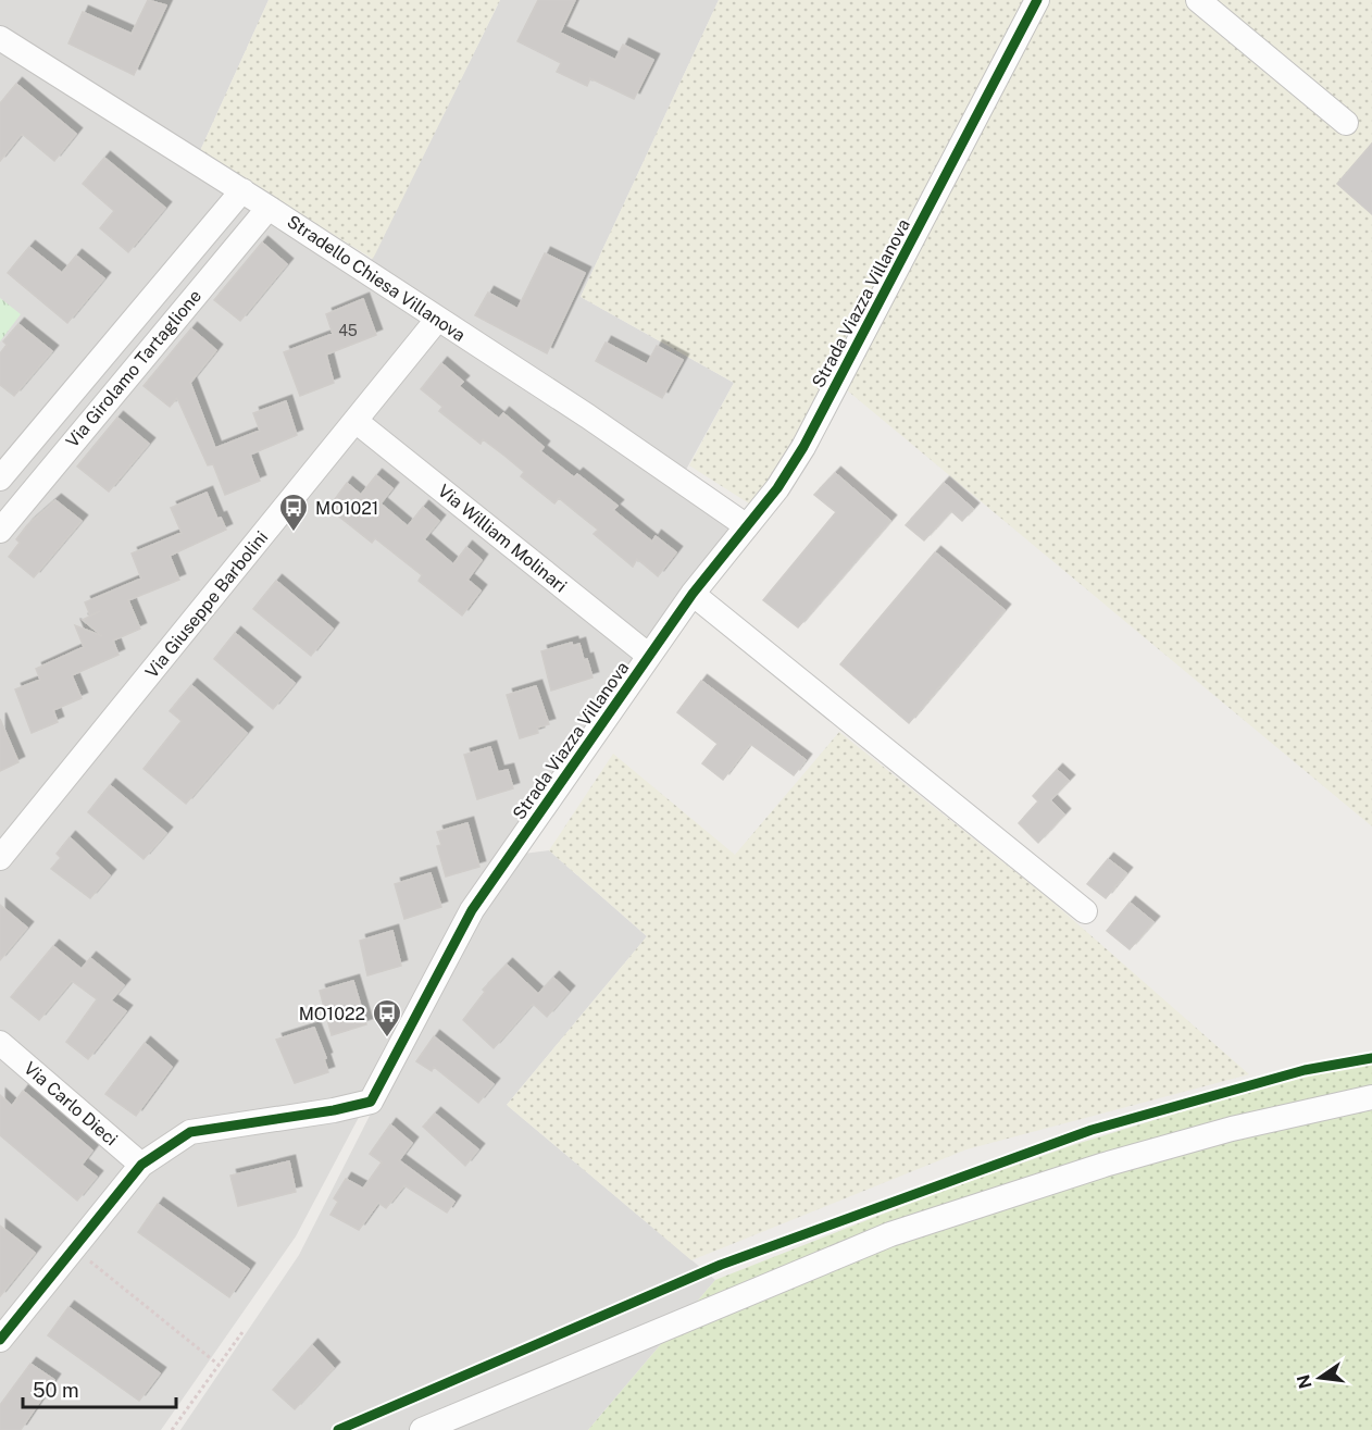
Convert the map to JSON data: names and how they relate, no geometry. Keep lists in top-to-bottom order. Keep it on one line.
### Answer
{"streets":{"street":["Stradello Chiesa Villanova","Strada Viazza Villanova","Via Girolamo Tartaglione","Via William Molinari","Via Giuseppe Barbolini","Via Carlo Dieci"]},"crossings":[["Stradello Chiesa Villanova","Strada Viazza Villanova"],["Stradello Chiesa Villanova","Via Girolamo Tartaglione"],["Stradello Chiesa Villanova","Via Giuseppe Barbolini"],["Strada Viazza Villanova","Via William Molinari"],["Strada Viazza Villanova","Via Carlo Dieci"],["Via William Molinari","Via Giuseppe Barbolini"]],"places":{"bus stop":["MO1021","MO1022"]},"house_numbers":["45"],"scale_bar":"50 m","north":"left"}
